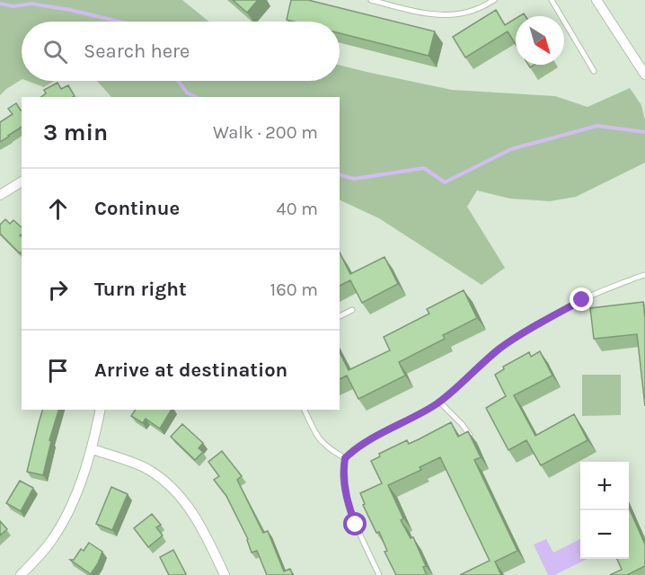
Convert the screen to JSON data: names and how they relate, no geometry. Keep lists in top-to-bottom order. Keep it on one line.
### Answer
{"north":"bottom right","page":{"search":"Search here","heading":["3 min","Walk · 200 m"],"list":[["Continue","40 m"],["Turn right","160 m"],"Arrive at destination"],"map_buttons":["+","−"]}}
